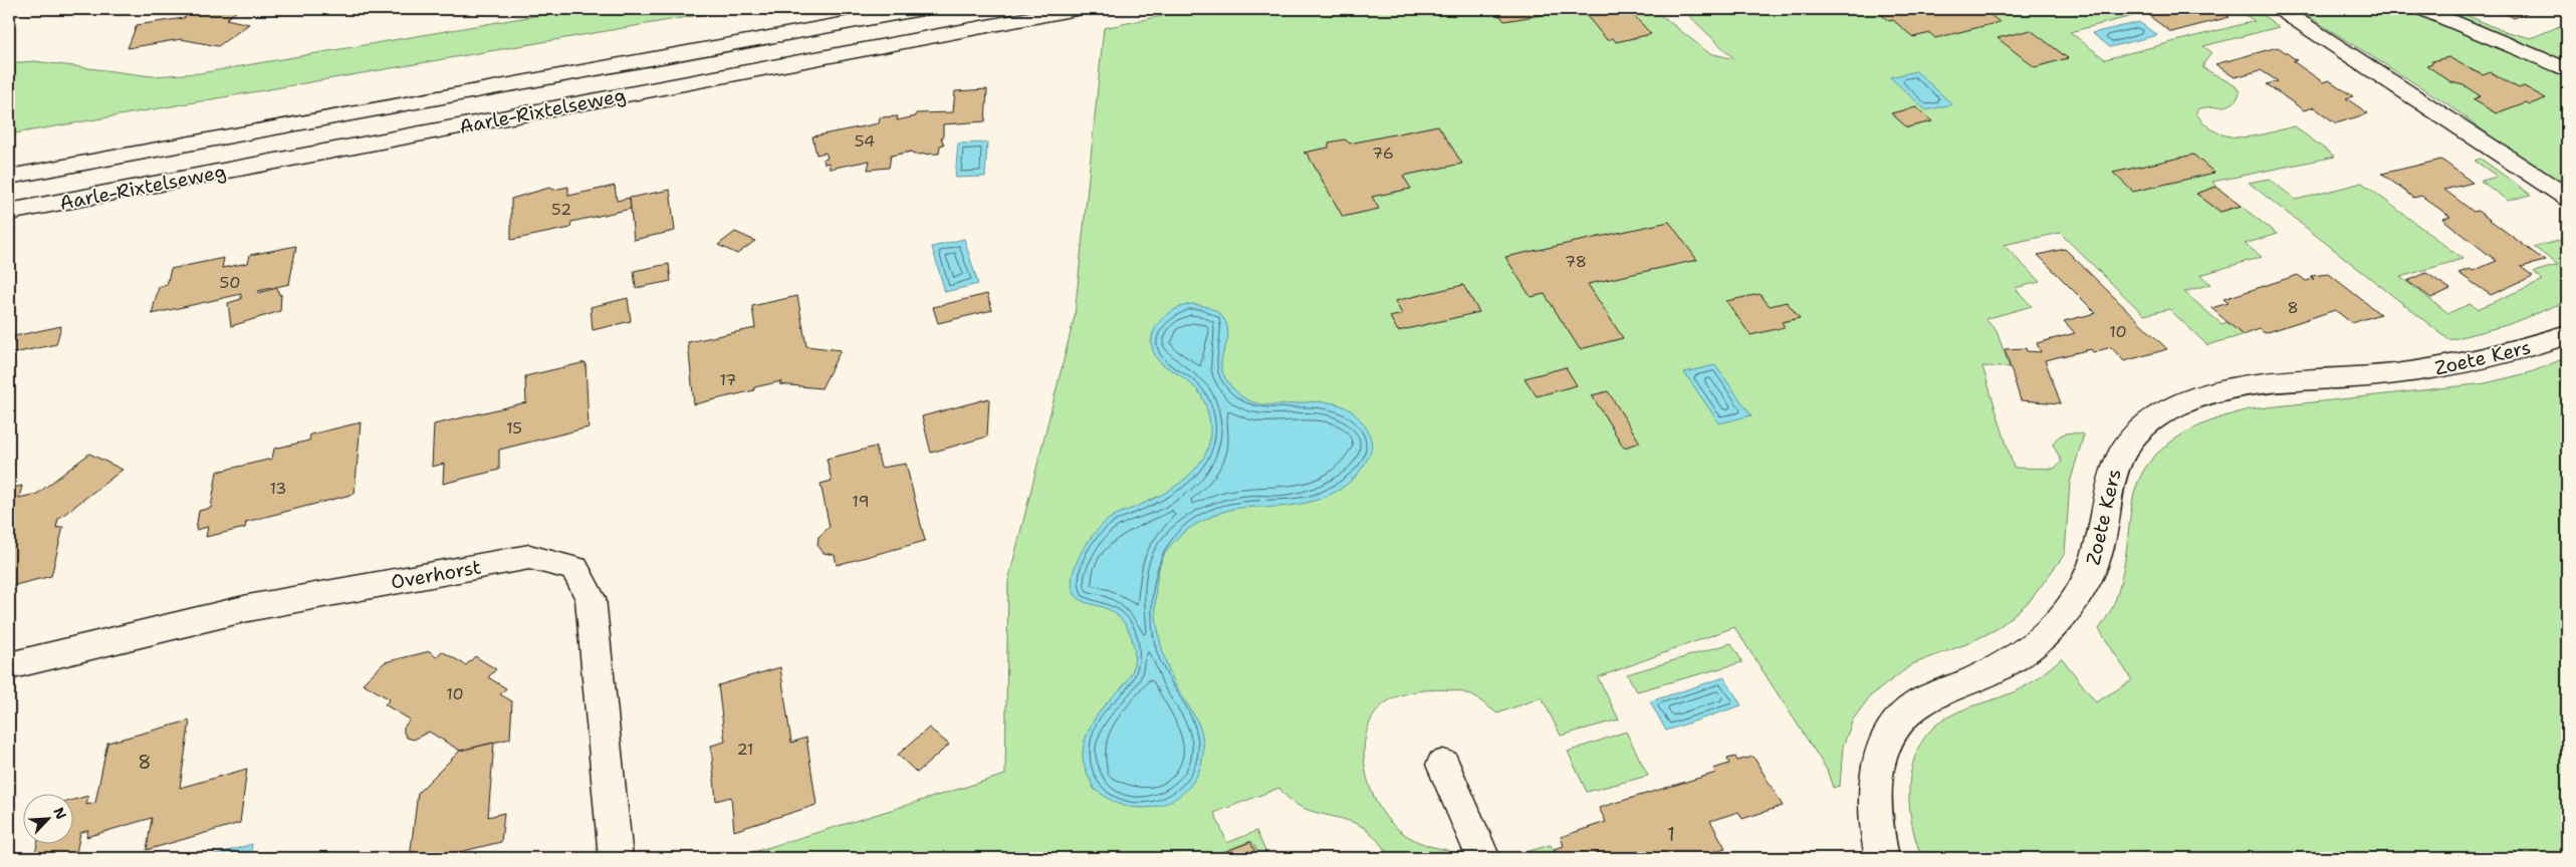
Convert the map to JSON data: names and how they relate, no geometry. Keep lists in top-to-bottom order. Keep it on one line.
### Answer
{"streets":{"street":["Aarle-Rixtelseweg","Zoete Kers","Overhorst"]},"house_numbers":["54","76","52","78","50","8","10","17","15","13","19","10","21","8","1"],"north":"top right"}
